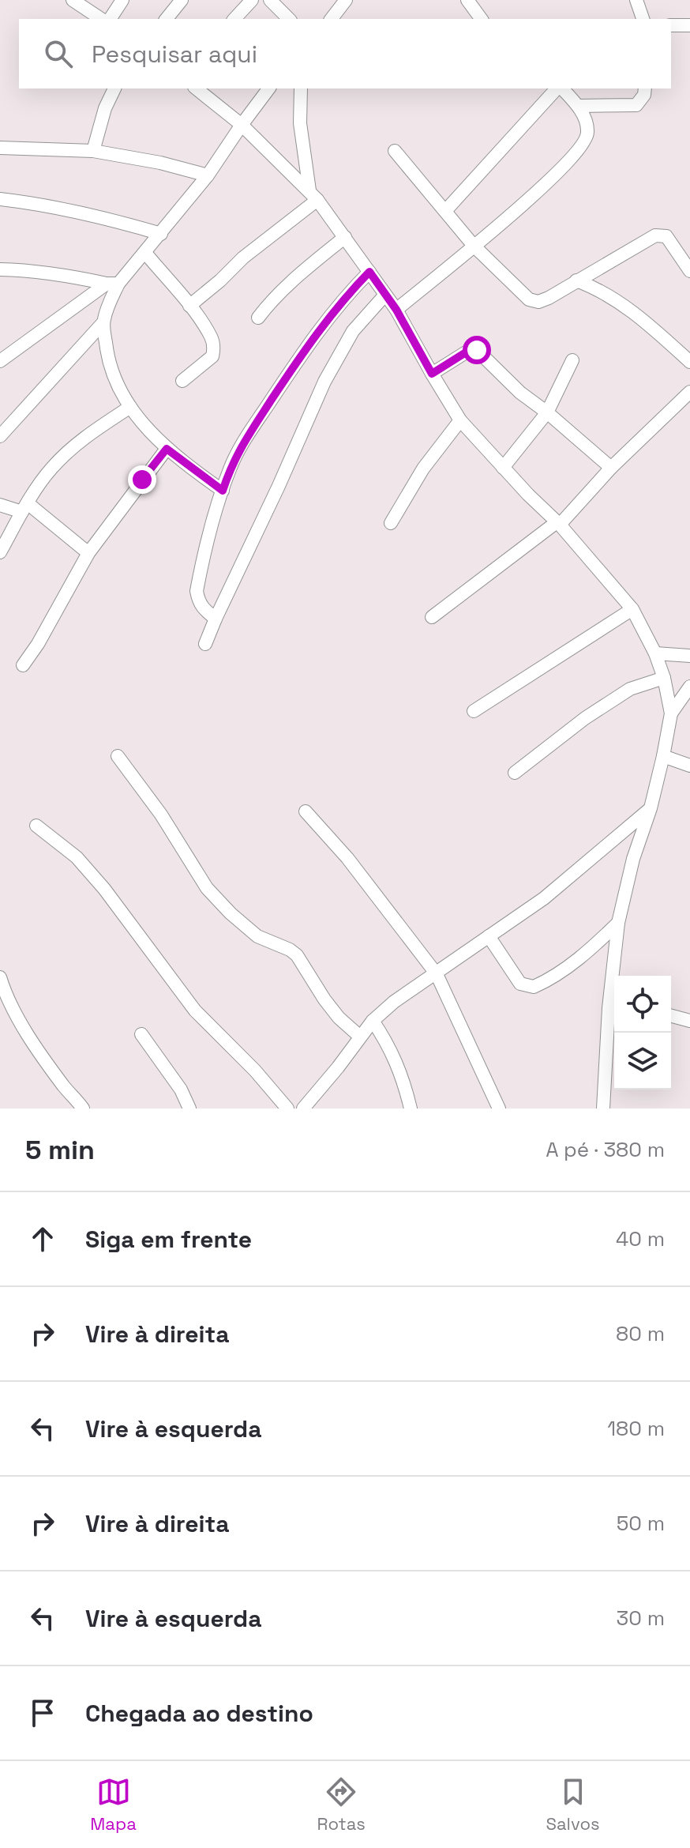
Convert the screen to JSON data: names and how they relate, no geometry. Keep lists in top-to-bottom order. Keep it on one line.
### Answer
{"page":{"search":"Pesquisar aqui","heading":["5 min","A pé · 380 m"],"list":[["Siga em frente","40 m"],["Vire à direita","80 m"],["Vire à esquerda","180 m"],["Vire à direita","50 m"],["Vire à esquerda","30 m"],"Chegada ao destino"],"nav":["Mapa","Rotas","Salvos"]}}
